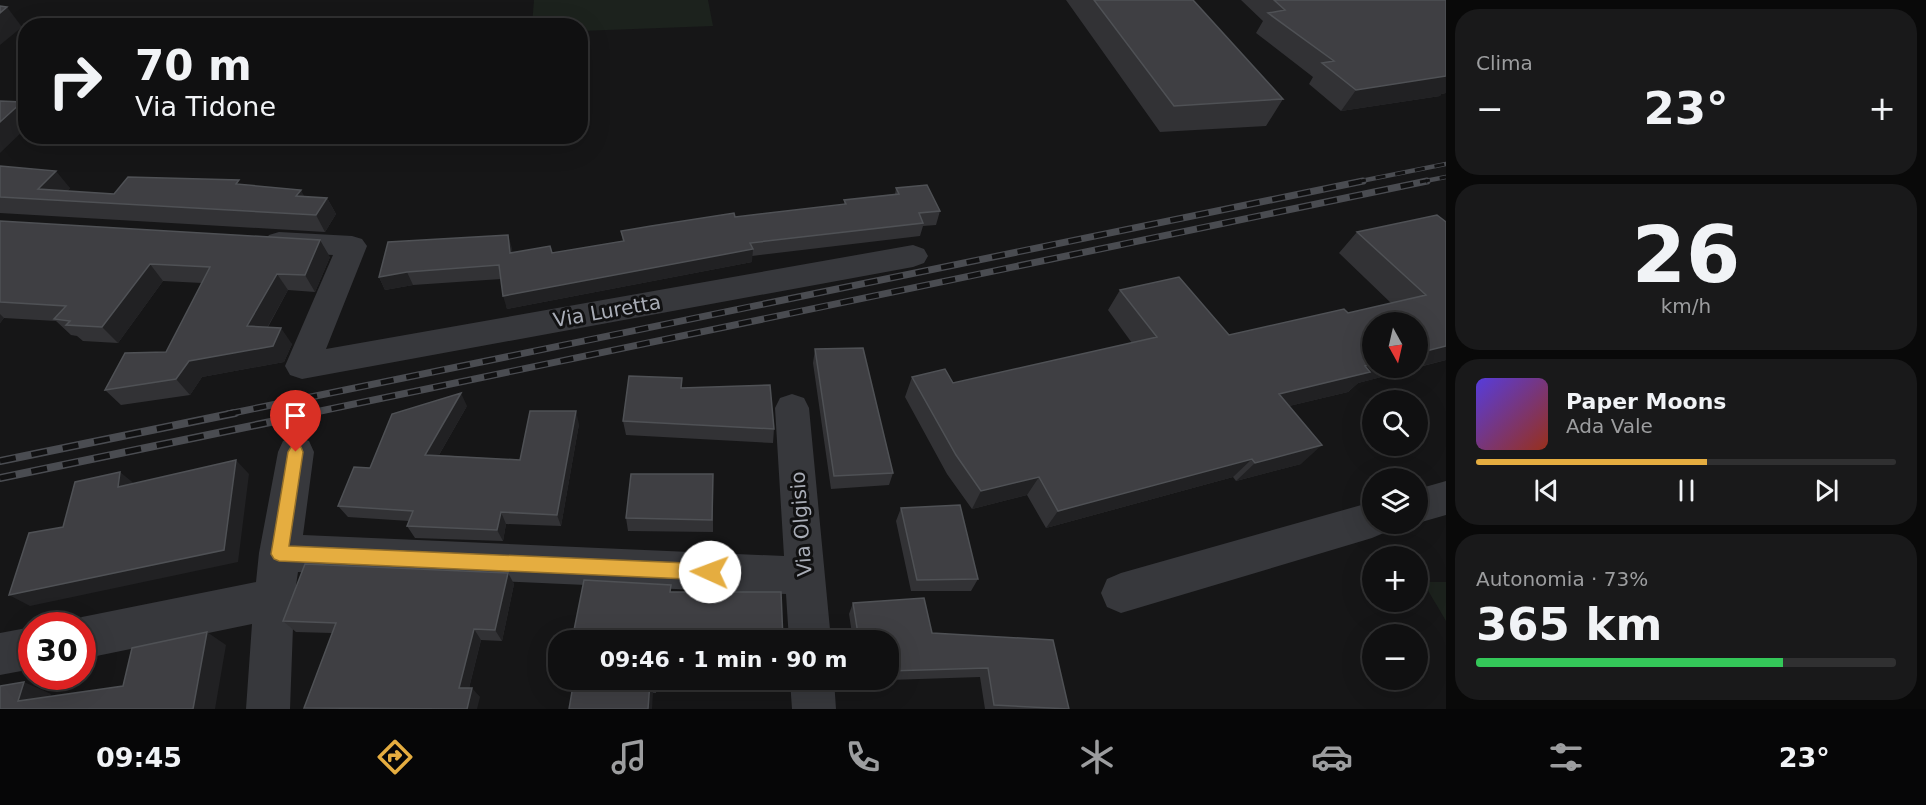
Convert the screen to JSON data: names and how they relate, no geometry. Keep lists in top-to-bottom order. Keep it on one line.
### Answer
{"streets":{"street":["Via Luretta","Via Olgisio"]},"north":"bottom","page":{"tile":["Clima",["26","km/h"],["Autonomia · 73%","365 km"]],"turn":["70 m","Via Tidone"],"heat":["−","23°","+"],"map_buttons":["+","−"],"song":["Paper Moons","Ada Vale"],"limit":"30","trip":"09:46 · 1 min · 90 m","tabs":["09:45","23°"]}}
